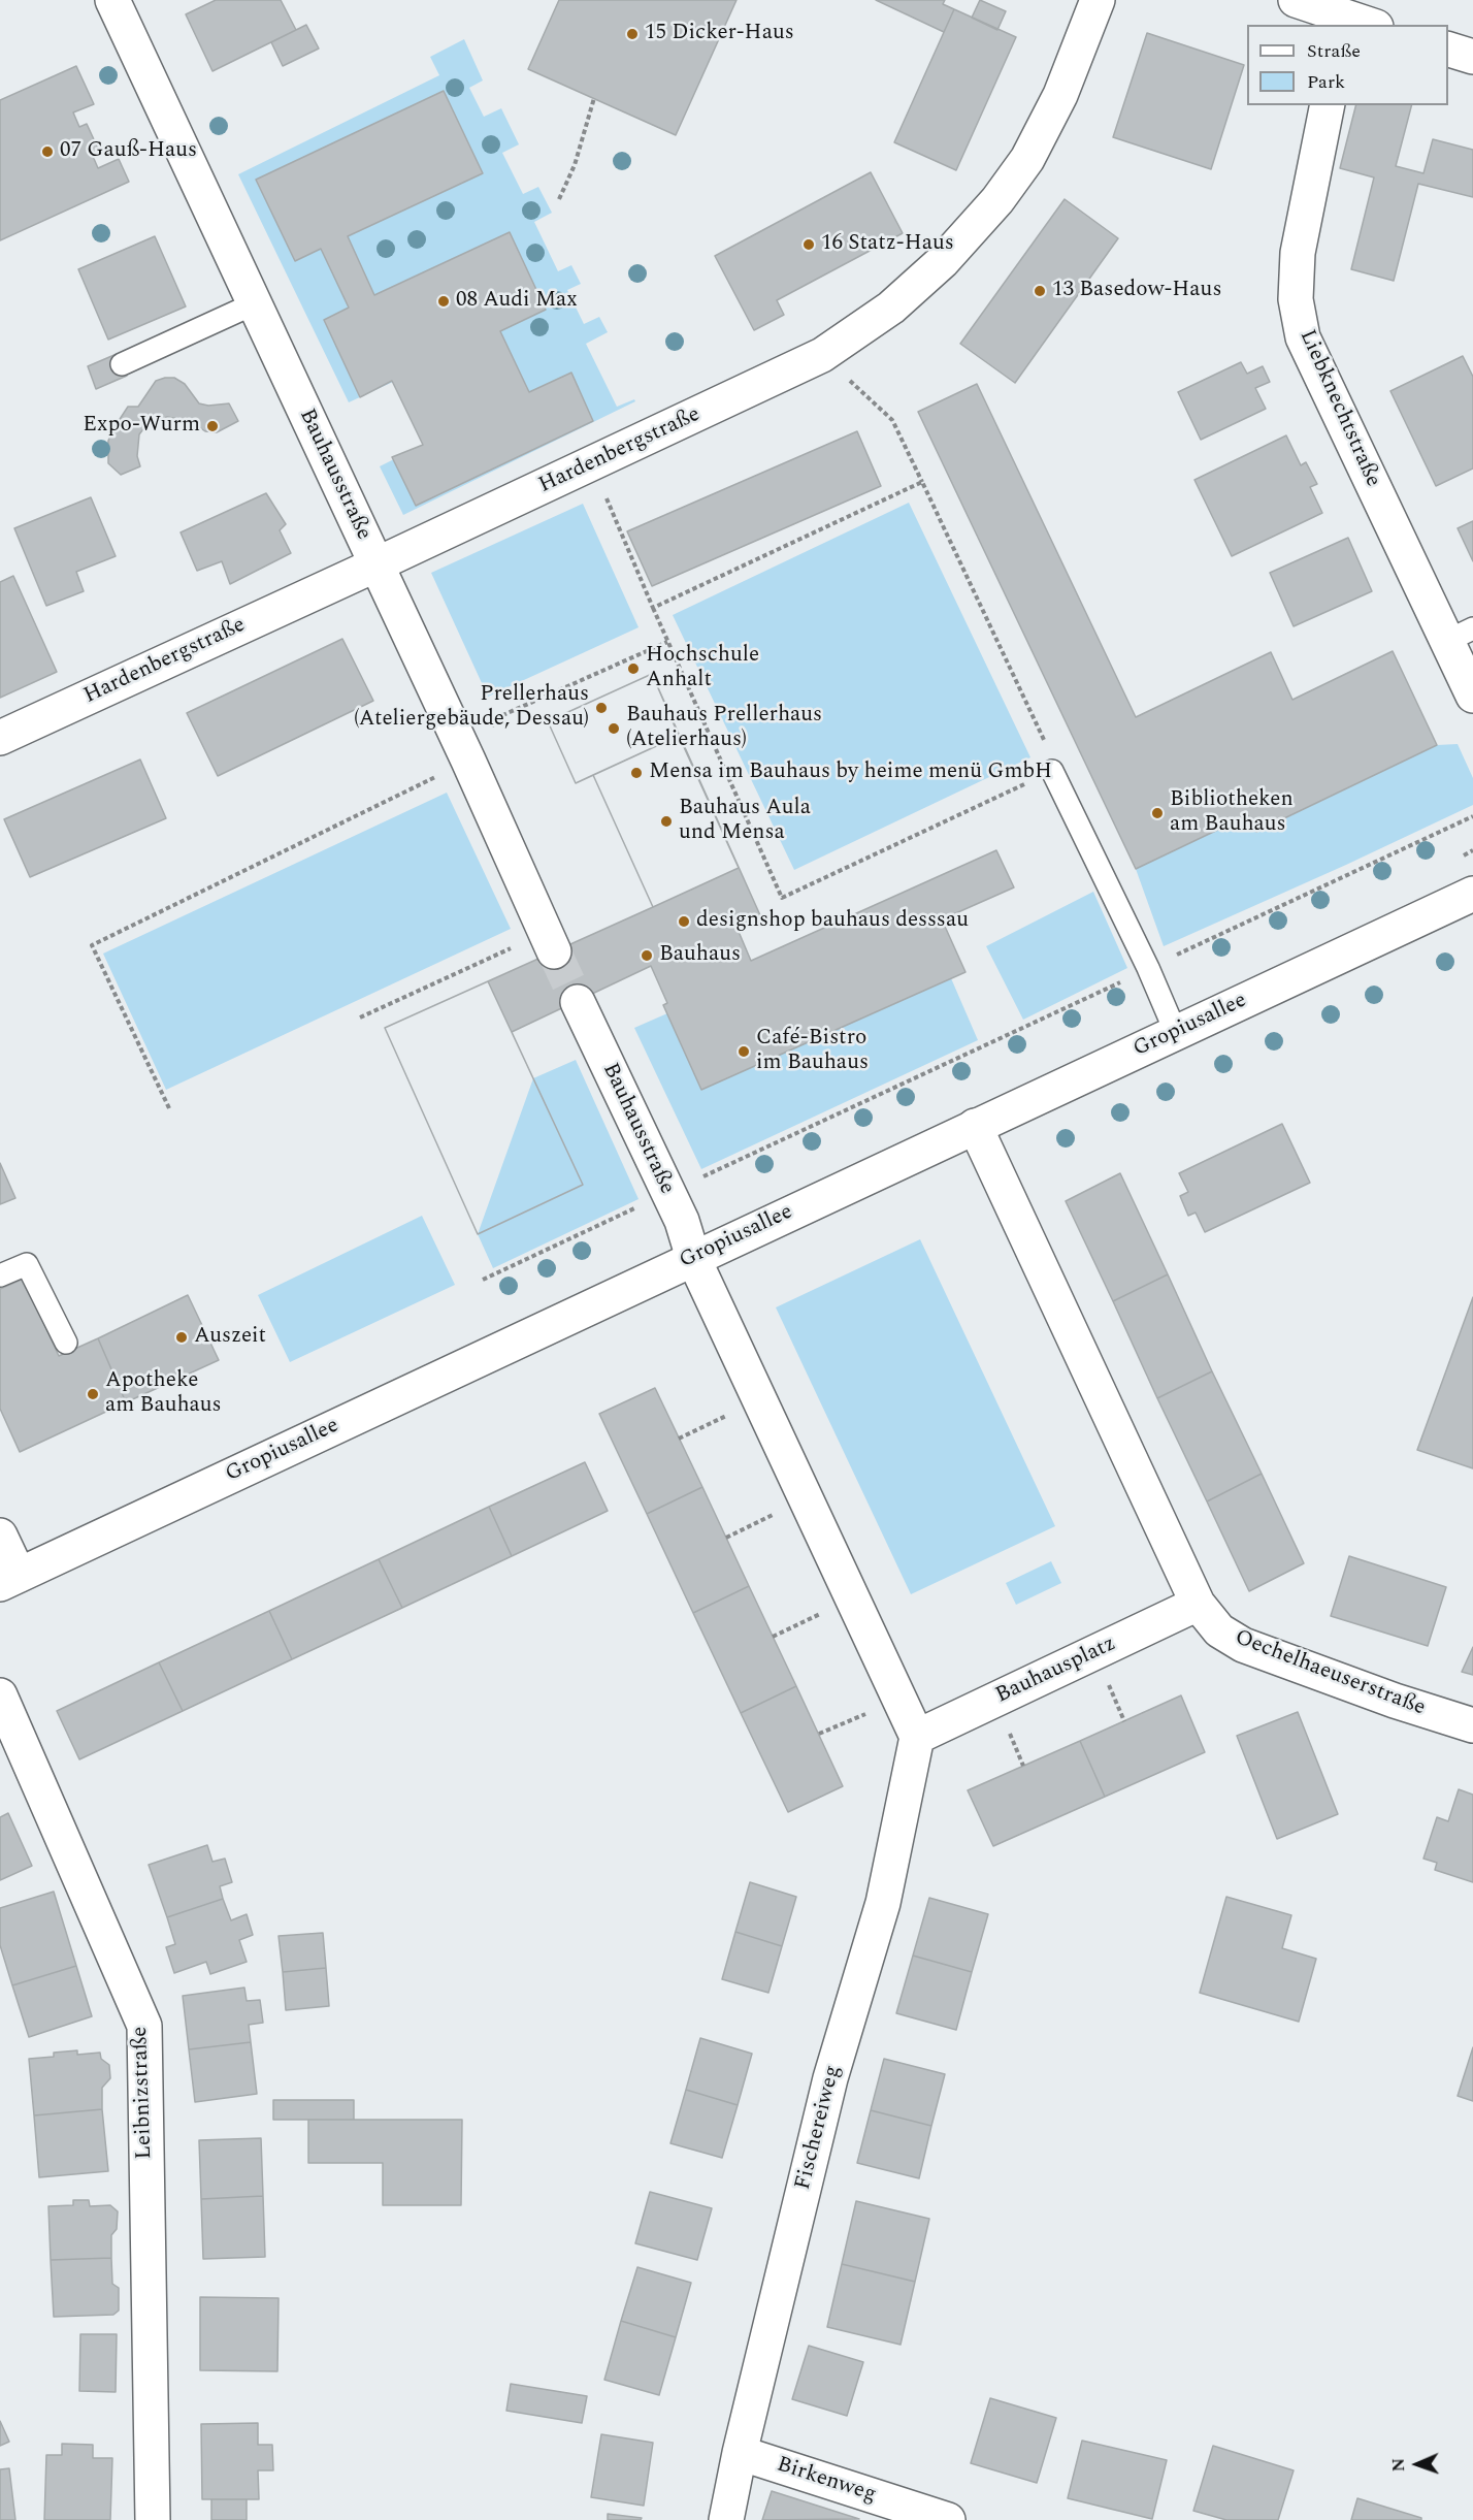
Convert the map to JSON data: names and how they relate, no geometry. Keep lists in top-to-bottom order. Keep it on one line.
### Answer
{"streets":{"street":["Liebknechtstraße","Hardenbergstraße","Bauhausstraße","Gropiusallee","Bauhausplatz","Oechelhaeuserstraße","Leibnizstraße","Fischereiweg","Birkenweg"]},"crossings":[["Hardenbergstraße","Bauhausstraße"],["Bauhausstraße","Gropiusallee"],["Bauhausplatz","Oechelhaeuserstraße"],["Bauhausplatz","Fischereiweg"],["Fischereiweg","Birkenweg"]],"places":["15 Dicker-Haus","07 Gauß-Haus","16 Statz-Haus","13 Basedow-Haus","08 Audi Max","Expo-Wurm","Hochschule Anhalt","Prellerhaus (Ateliergebäude, Dessau)","Bauhaus Prellerhaus (Atelierhaus)","Mensa im Bauhaus by heime menü GmbH","Bibliotheken am Bauhaus","Bauhaus Aula und Mensa","designshop bauhaus desssau","Bauhaus","Café-Bistro im Bauhaus","Auszeit","Apotheke am Bauhaus"],"legend":["Straße","Park"],"north":"left"}
